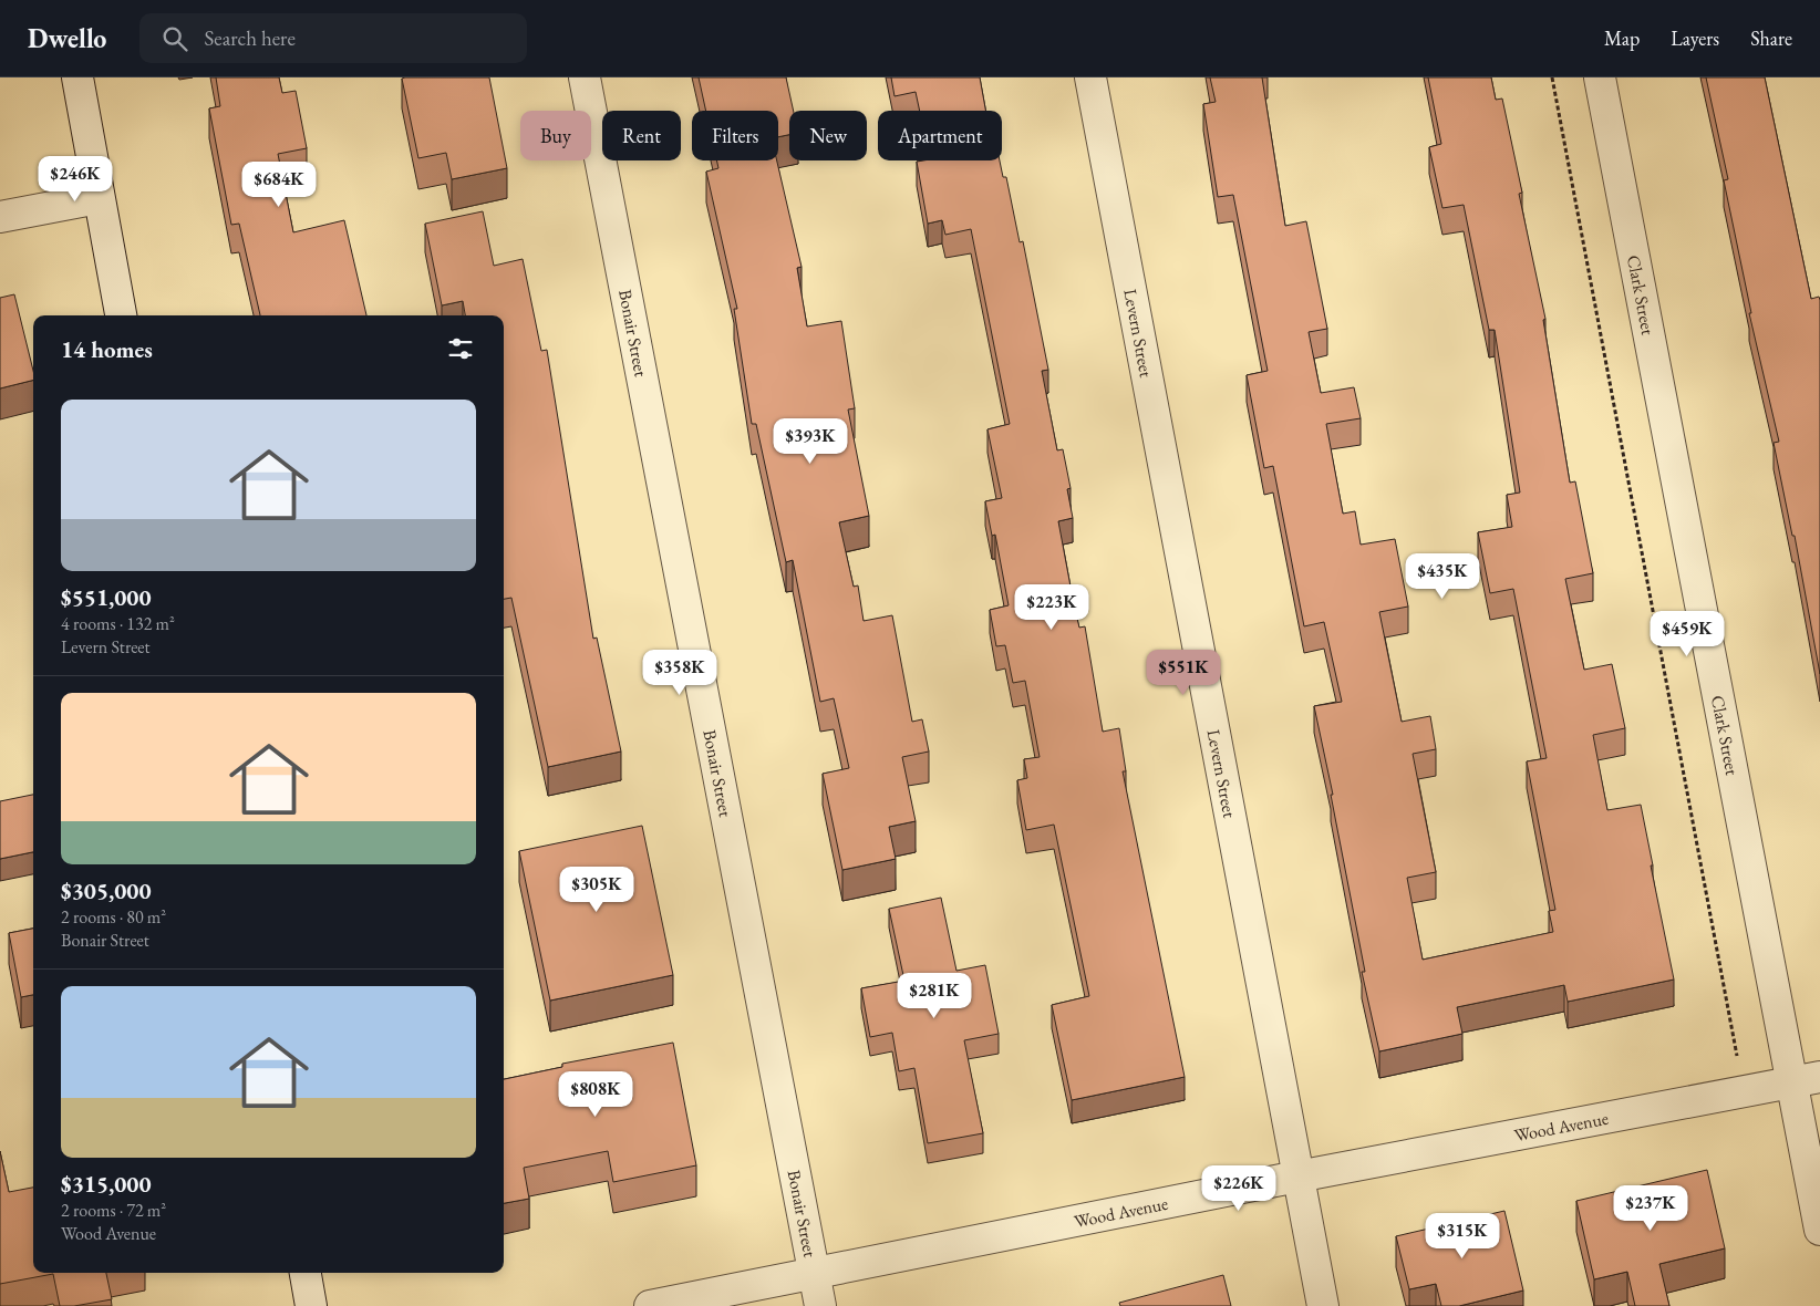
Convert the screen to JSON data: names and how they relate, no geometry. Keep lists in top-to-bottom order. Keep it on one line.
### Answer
{"streets":{"street":["Clark Street","Bonair Street","Levern Street","Wood Avenue"]},"crossings":[["Clark Street","Wood Avenue"],["Bonair Street","Wood Avenue"],["Levern Street","Wood Avenue"]],"page":{"header":"Dwello","search":"Search here","nav":["Map","Layers","Share"],"chip":["Buy","Rent","Filters","New","Apartment"],"price":["$246K","$684K","$393K","$435K","$223K","$459K","$358K","$551K","$305K","$281K","$808K","$226K","$237K","$315K"],"heading":"14 homes","list":[{"name":"$551,000","note":"4 rooms · 132 m² · Levern Street"},{"name":"$305,000","note":"2 rooms · 80 m² · Bonair Street"},{"name":"$315,000","note":"2 rooms · 72 m² · Wood Avenue"}]}}
